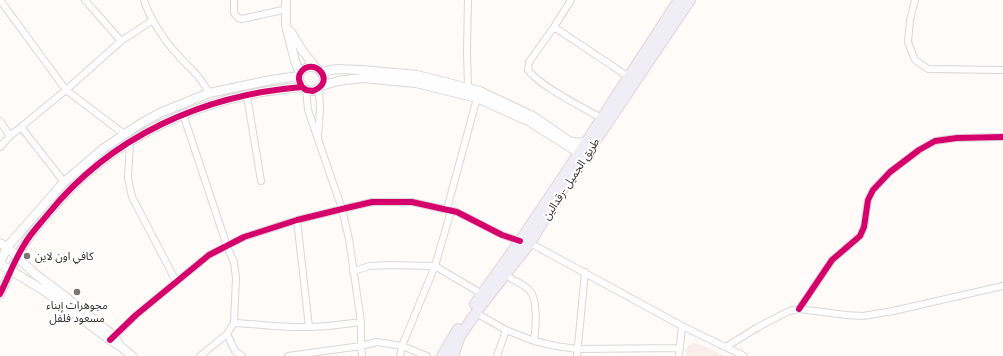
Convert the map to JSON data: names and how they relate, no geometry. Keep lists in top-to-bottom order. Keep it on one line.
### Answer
{"streets":{"main road":["طريق الجميل -رقدالين"]},"places":["كافي اون لاين","مجوهرات إبناء مسعود فلفل"]}
